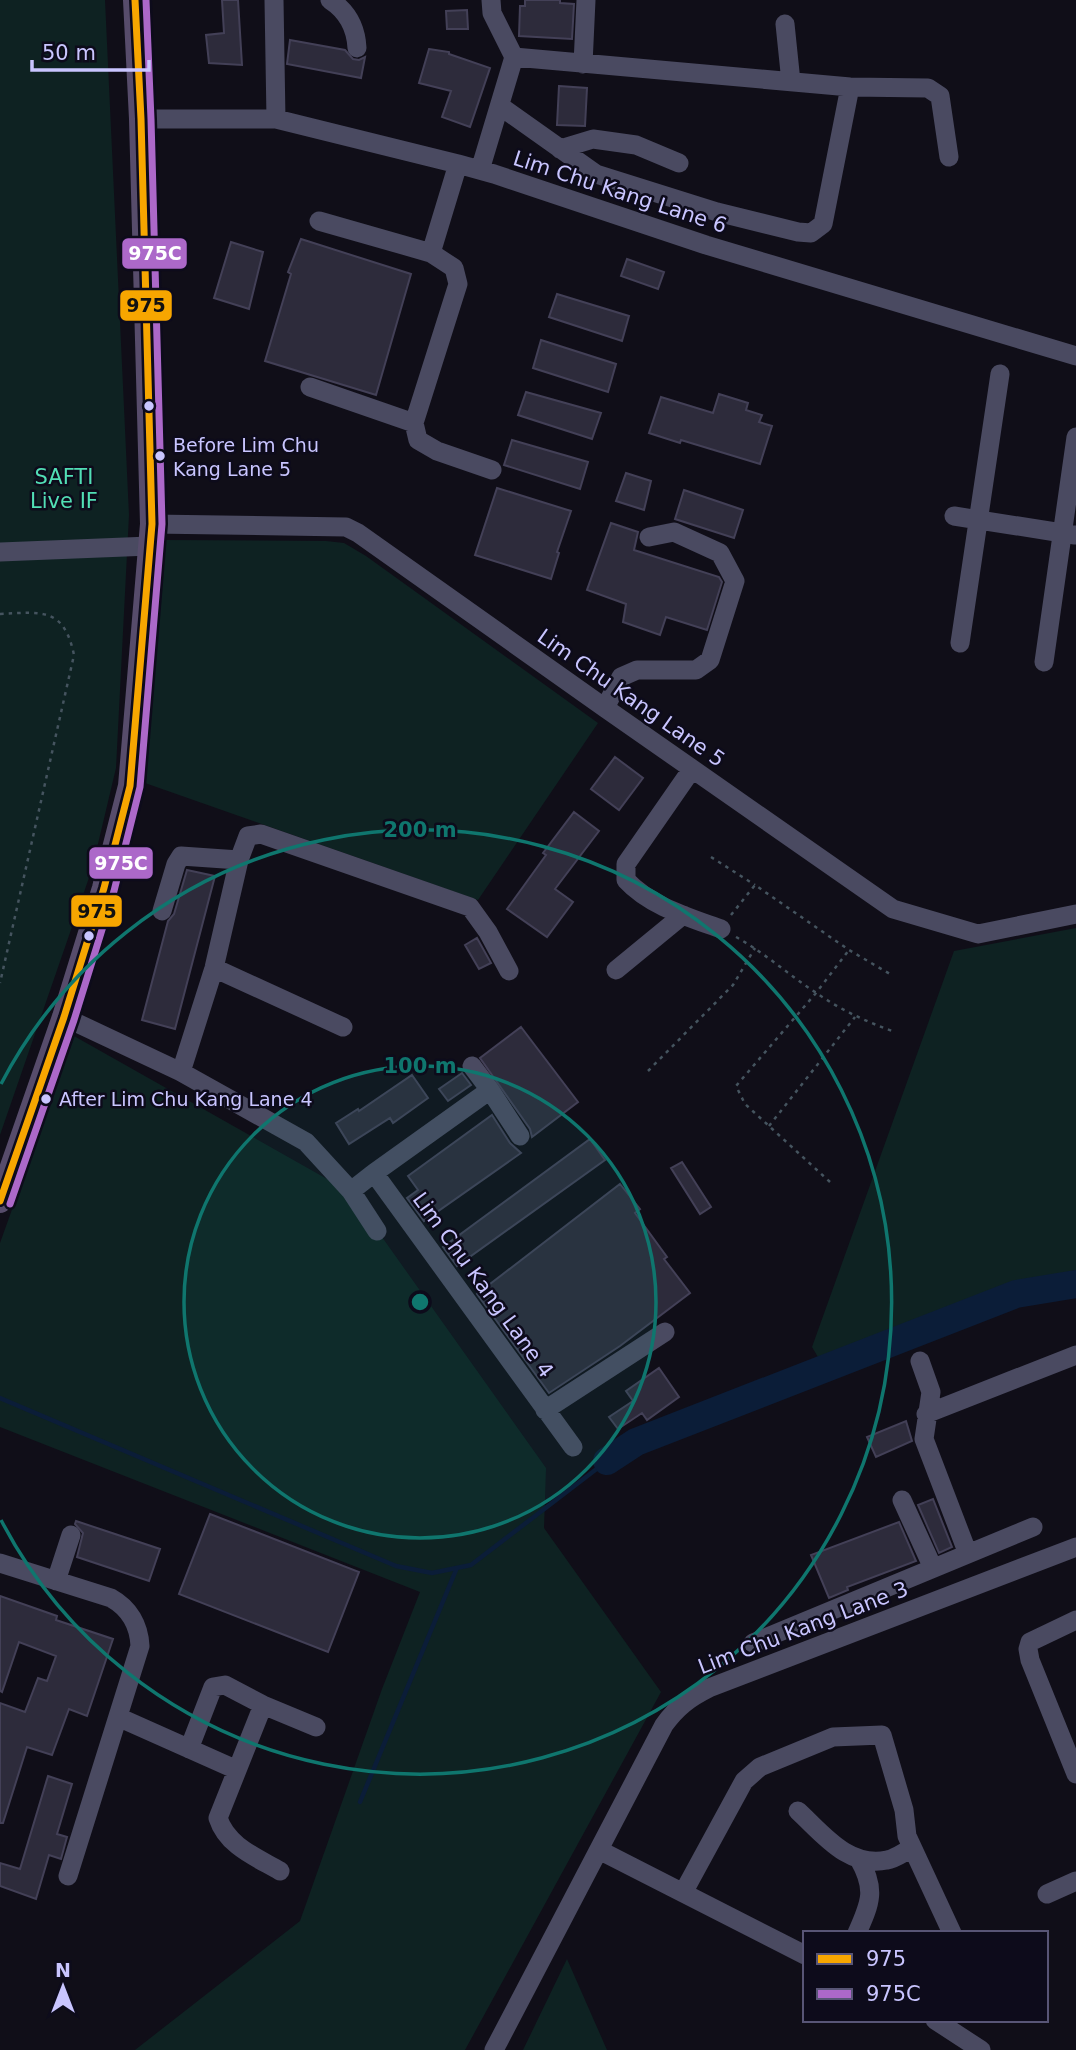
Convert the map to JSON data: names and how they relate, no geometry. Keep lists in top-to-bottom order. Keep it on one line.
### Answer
{"streets":{"street":["Lim Chu Kang Lane 6","Lim Chu Kang Lane 5","Lim Chu Kang Lane 4","Lim Chu Kang Lane 3"]},"parks":["SAFTI Live IF"],"places":["Before Lim Chu Kang Lane 5","After Lim Chu Kang Lane 4"],"lines":["transit line 975","transit line 975C"],"legend":["975","975C"],"scale_bar":"50 m","north":"top","rings":["200 m","100 m"]}
